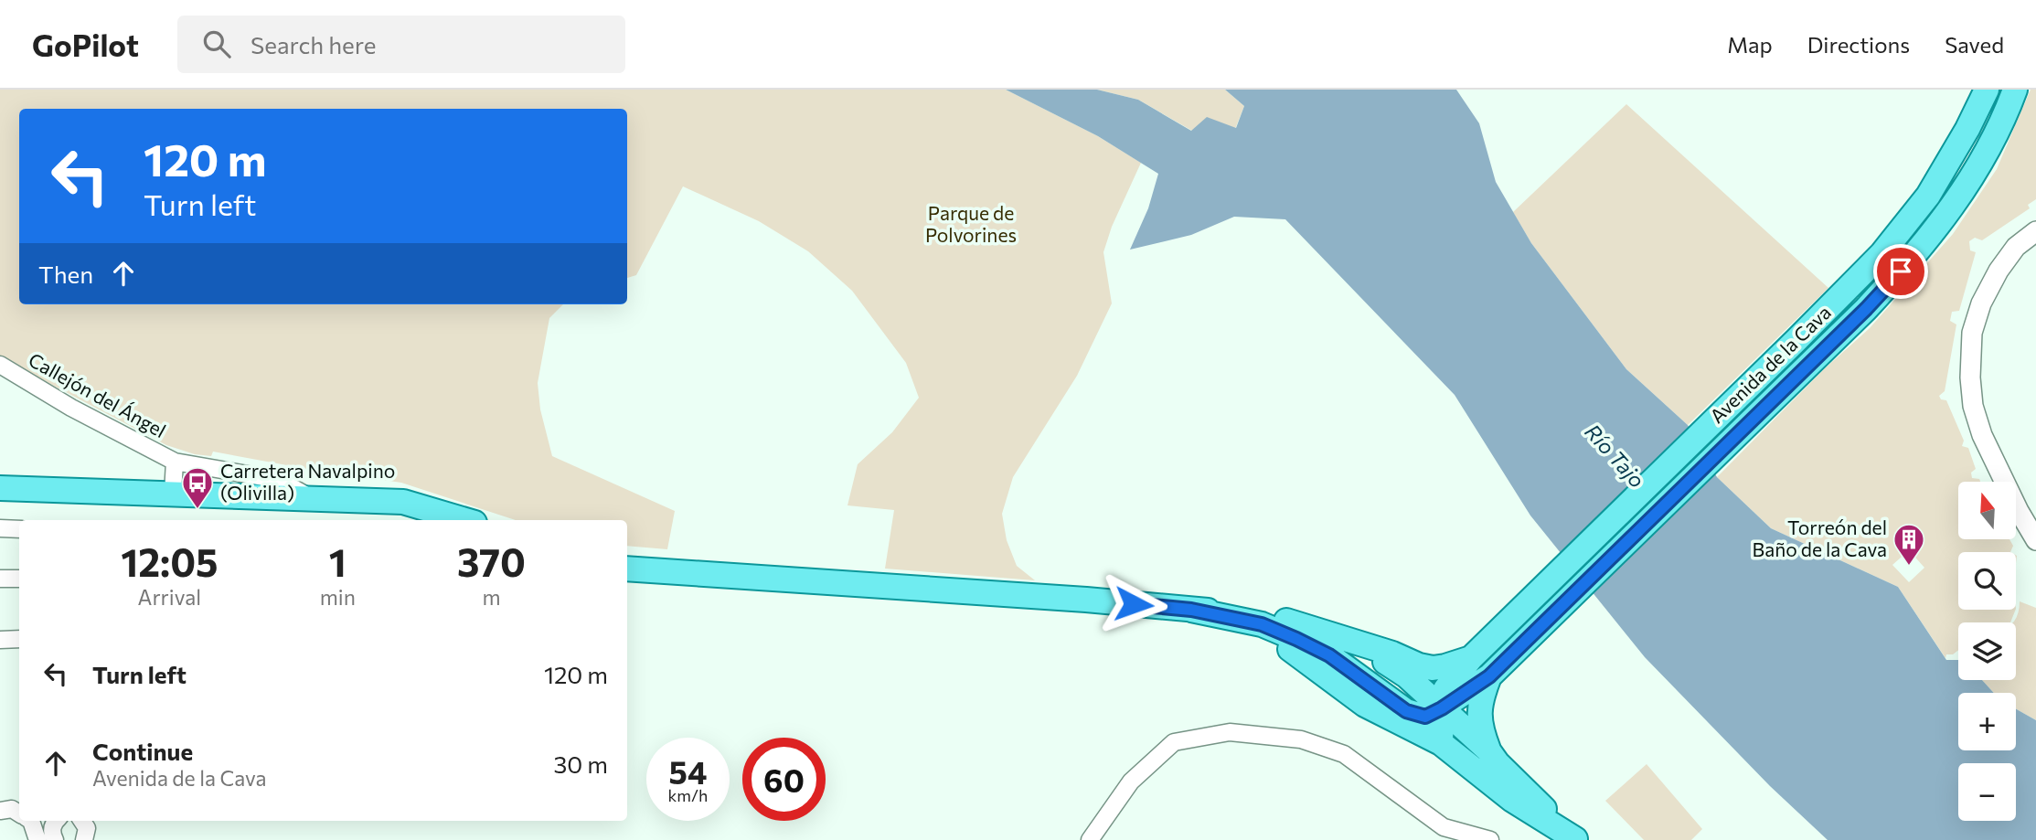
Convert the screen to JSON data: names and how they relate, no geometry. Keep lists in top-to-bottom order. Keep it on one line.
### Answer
{"streets":{"main road":["Avenida de la Cava"],"street":["Callejón del Ángel"]},"water":["Río Tajo"],"parks":["Parque de Polvorines"],"places":{"bus stop":["Carretera Navalpino (Olivilla)"],"building":["Torreón del Baño de la Cava"]},"north":"top","page":{"header":"GoPilot","search":"Search here","nav":["Map","Directions","Saved"],"turn":["120 m","Turn left"],"then":"Then","map_buttons":["+","−"],"eta":["12:05","Arrival","1","min","370","m"],"list":[{"name":"Turn left","value":"120 m"},{"name":"Continue","note":"Avenida de la Cava","value":"30 m"}],"speed":"54 km/h","limit":"60"}}
